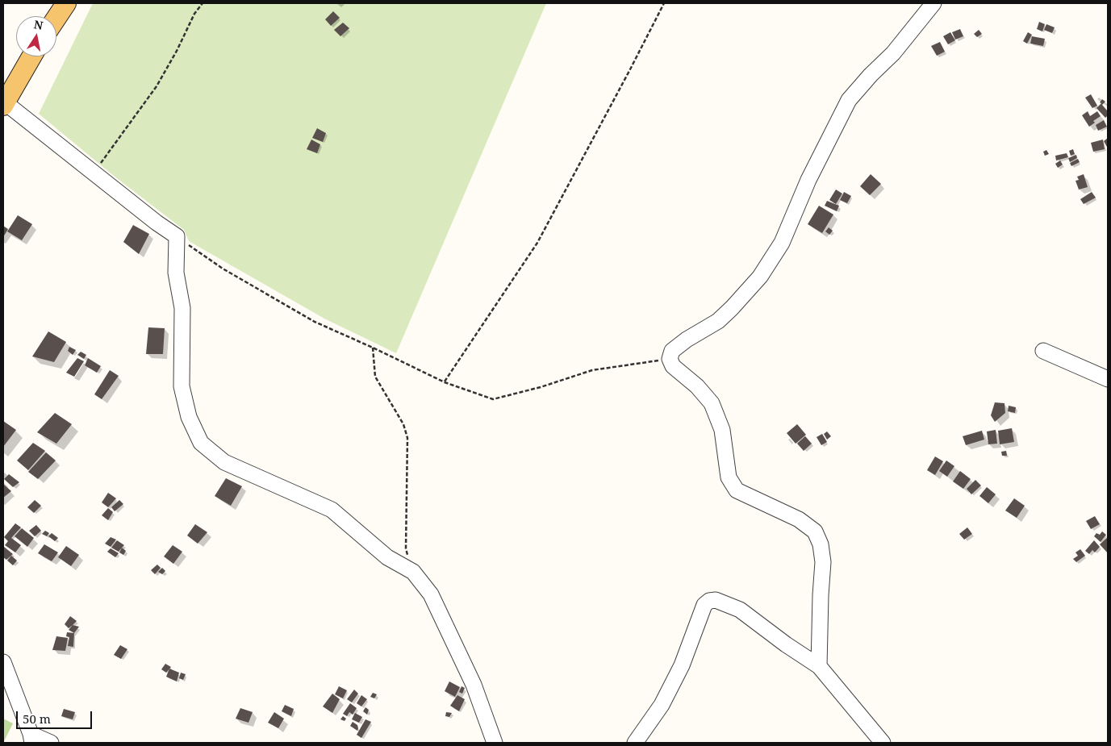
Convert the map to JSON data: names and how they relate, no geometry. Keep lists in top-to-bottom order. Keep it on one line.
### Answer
{"scale_bar":"50 m","north":"top"}
